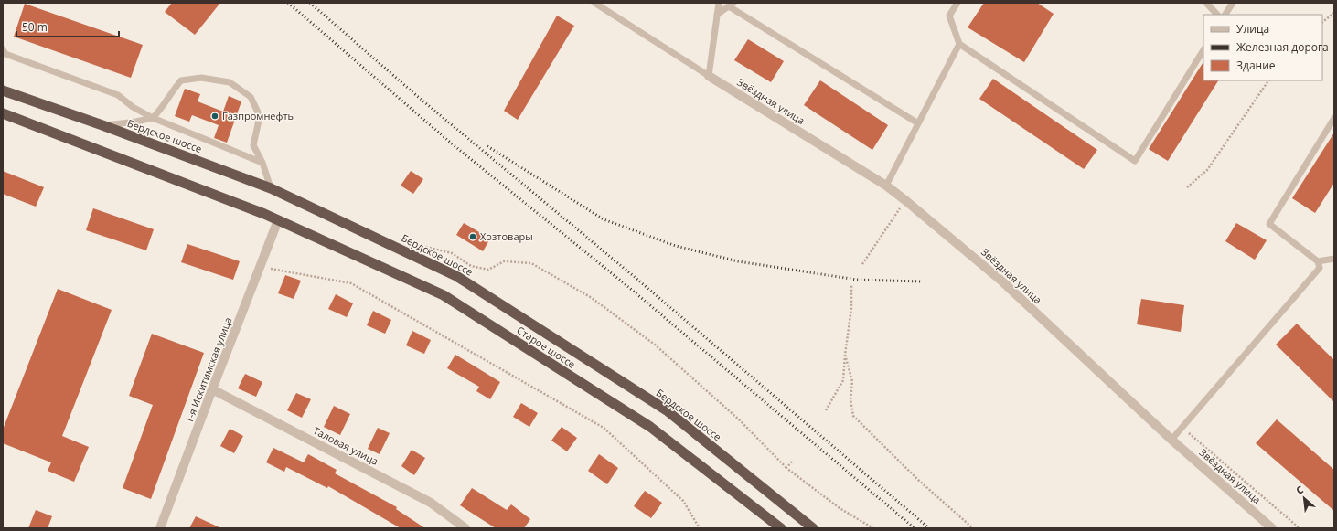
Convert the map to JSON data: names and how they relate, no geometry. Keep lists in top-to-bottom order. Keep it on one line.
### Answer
{"streets":{"highway":["Бердское шоссе","Старое шоссе"],"street":["Звёздная улица","1-я Искитимская улица","Таловая улица"]},"crossings":[["Старое шоссе","1-я Искитимская улица"],["1-я Искитимская улица","Таловая улица"]],"places":["Газпромнефть","Хозтовары"],"legend":["Улица","Железная дорога","Здание"],"scale_bar":"50 m","north":"top left"}
